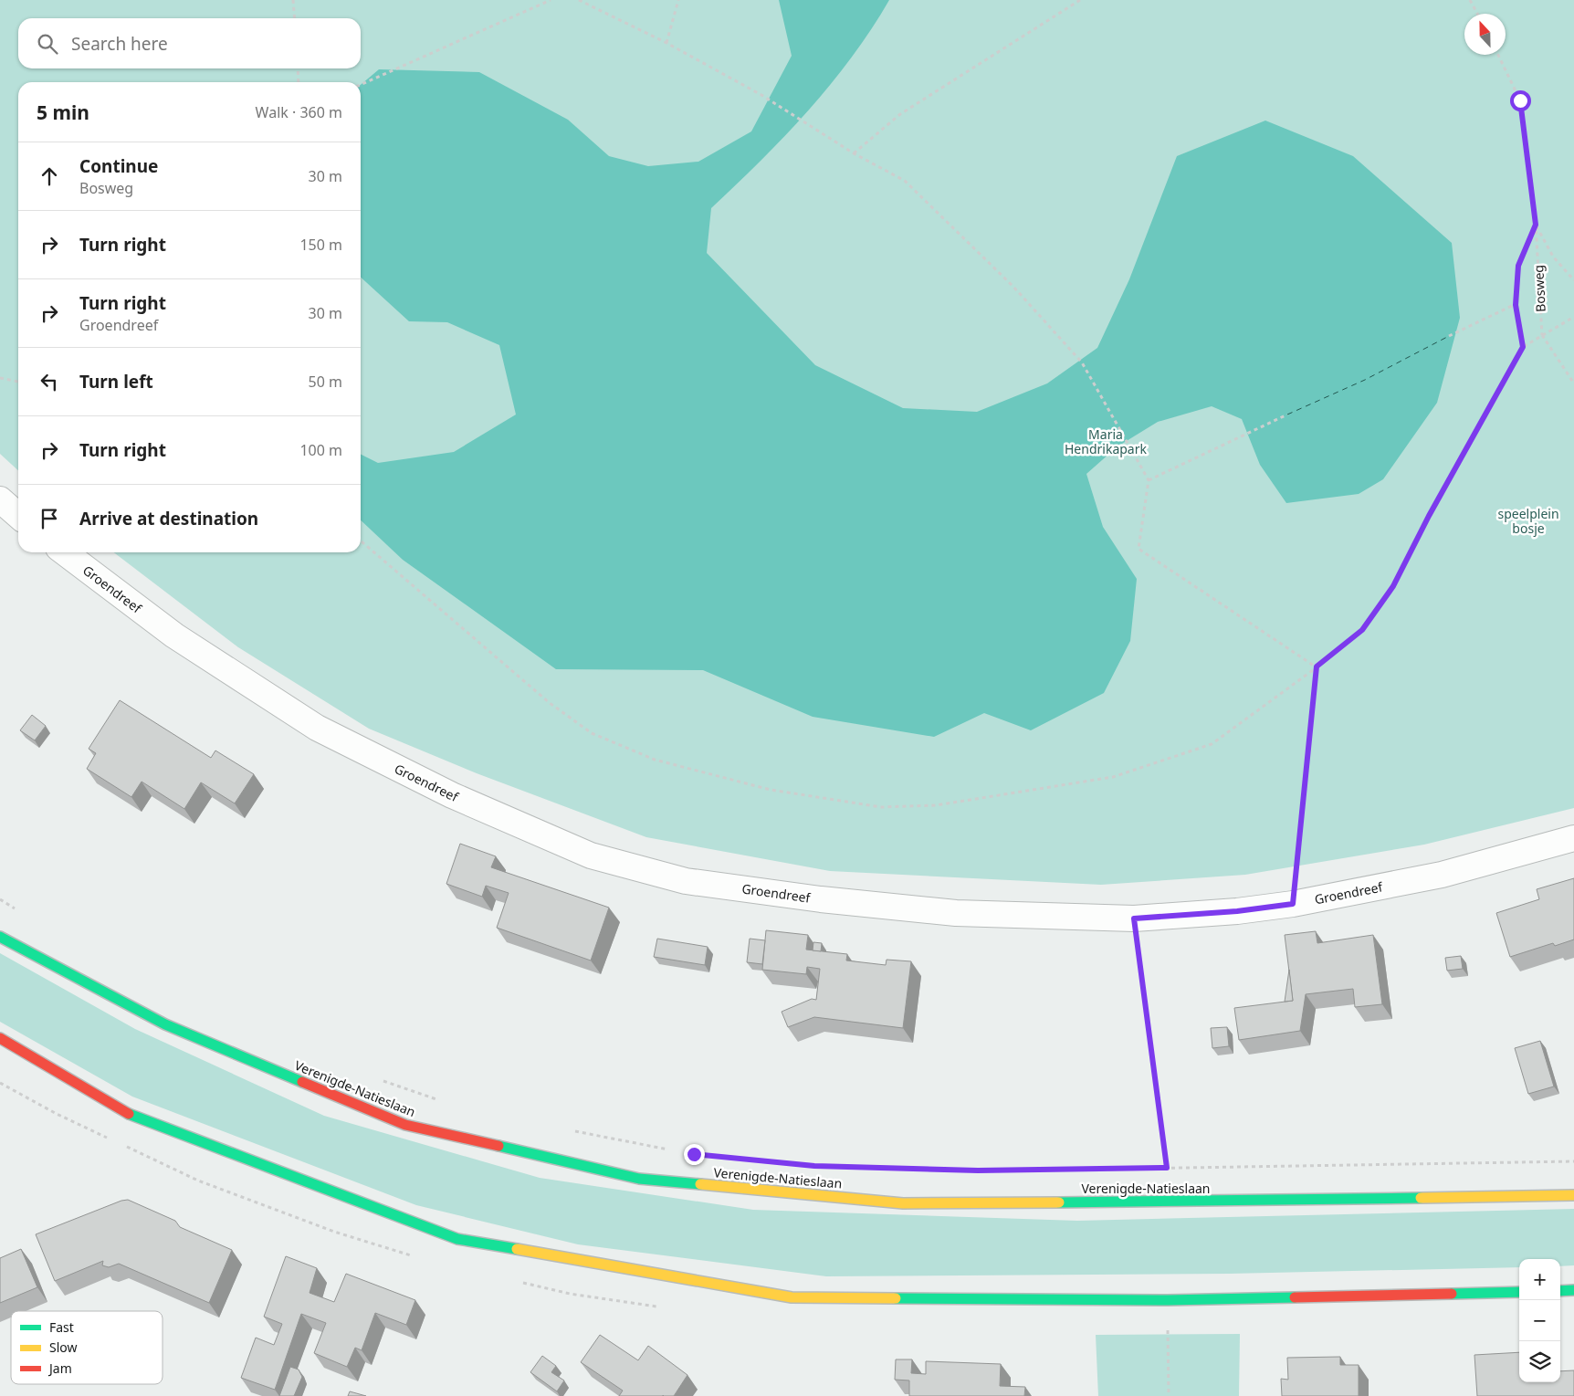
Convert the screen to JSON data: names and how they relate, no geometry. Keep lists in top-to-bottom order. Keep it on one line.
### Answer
{"streets":{"main road":["Verenigde-Natieslaan"],"street":["Groendreef"],"path":["Bosweg"]},"parks":["Maria Hendrikapark","speelplein bosje"],"legend":["Fast","Slow","Jam"],"north":"top","page":{"search":"Search here","heading":["5 min","Walk · 360 m"],"list":[["Continue","Bosweg","30 m"],["Turn right","150 m"],["Turn right","Groendreef","30 m"],["Turn left","50 m"],["Turn right","100 m"],"Arrive at destination"],"map_buttons":["+","−"]}}
